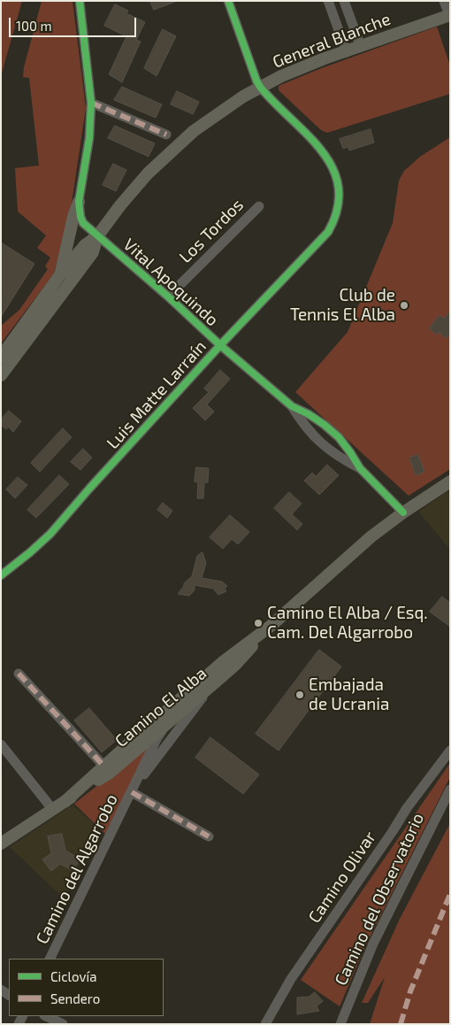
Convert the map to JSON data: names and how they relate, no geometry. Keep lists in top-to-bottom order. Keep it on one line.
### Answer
{"streets":{"main road":["General Blanche","Camino El Alba"],"street":["Los Tordos","Vital Apoquindo","Luis Matte Larraín","Camino del Algarrobo","Camino Olivar","Camino del Observatorio"]},"crossings":[["General Blanche","Vital Apoquindo"],["General Blanche","Luis Matte Larraín"],["Los Tordos","Vital Apoquindo"],["Vital Apoquindo","Luis Matte Larraín"],["Vital Apoquindo","Camino El Alba"],["Camino El Alba","Camino del Algarrobo"]],"places":["Club de Tennis El Alba","Camino El Alba / Esq. Cam. Del Algarrobo","Embajada de Ucrania"],"legend":["Ciclovía","Sendero"],"scale_bar":"100 m"}
